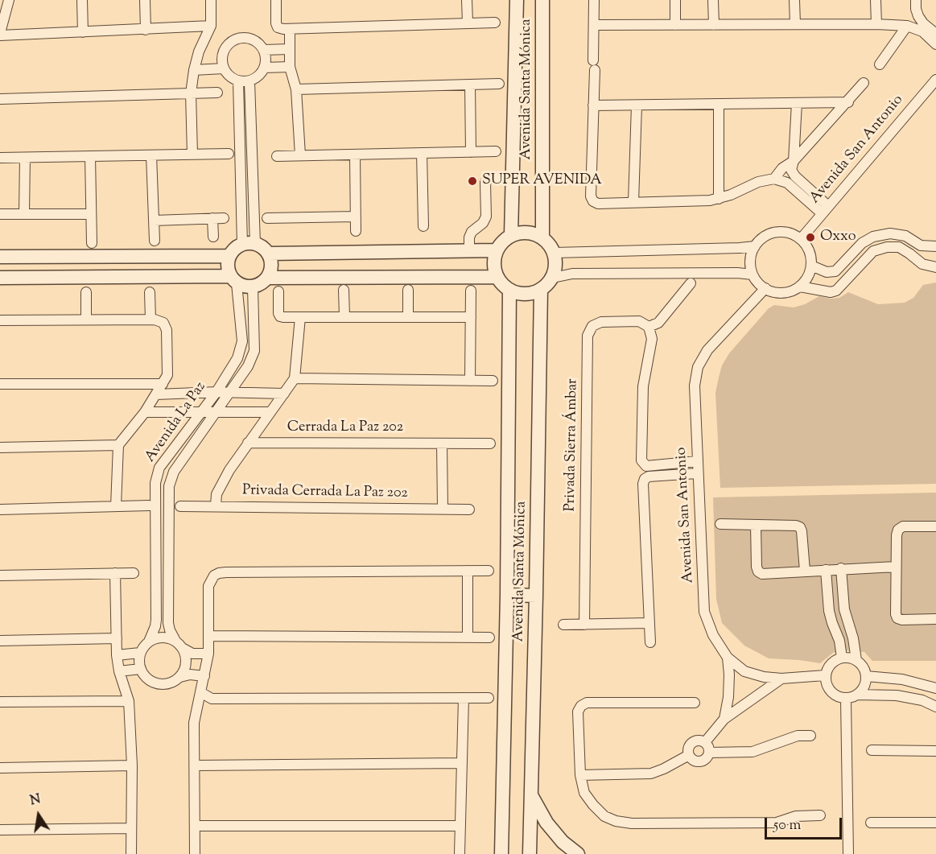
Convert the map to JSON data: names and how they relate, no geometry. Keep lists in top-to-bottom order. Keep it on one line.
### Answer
{"streets":{"street":["Avenida Santa Mónica","Avenida San Antonio","Avenida La Paz","Cerrada La Paz 202","Privada Sierra Ámbar","Privada Cerrada La Paz 202"]},"crossings":[["Avenida La Paz","Cerrada La Paz 202"],["Cerrada La Paz 202","Privada Cerrada La Paz 202"]],"places":["SUPER AVENIDA","Oxxo"],"scale_bar":"50 m","north":"top"}
